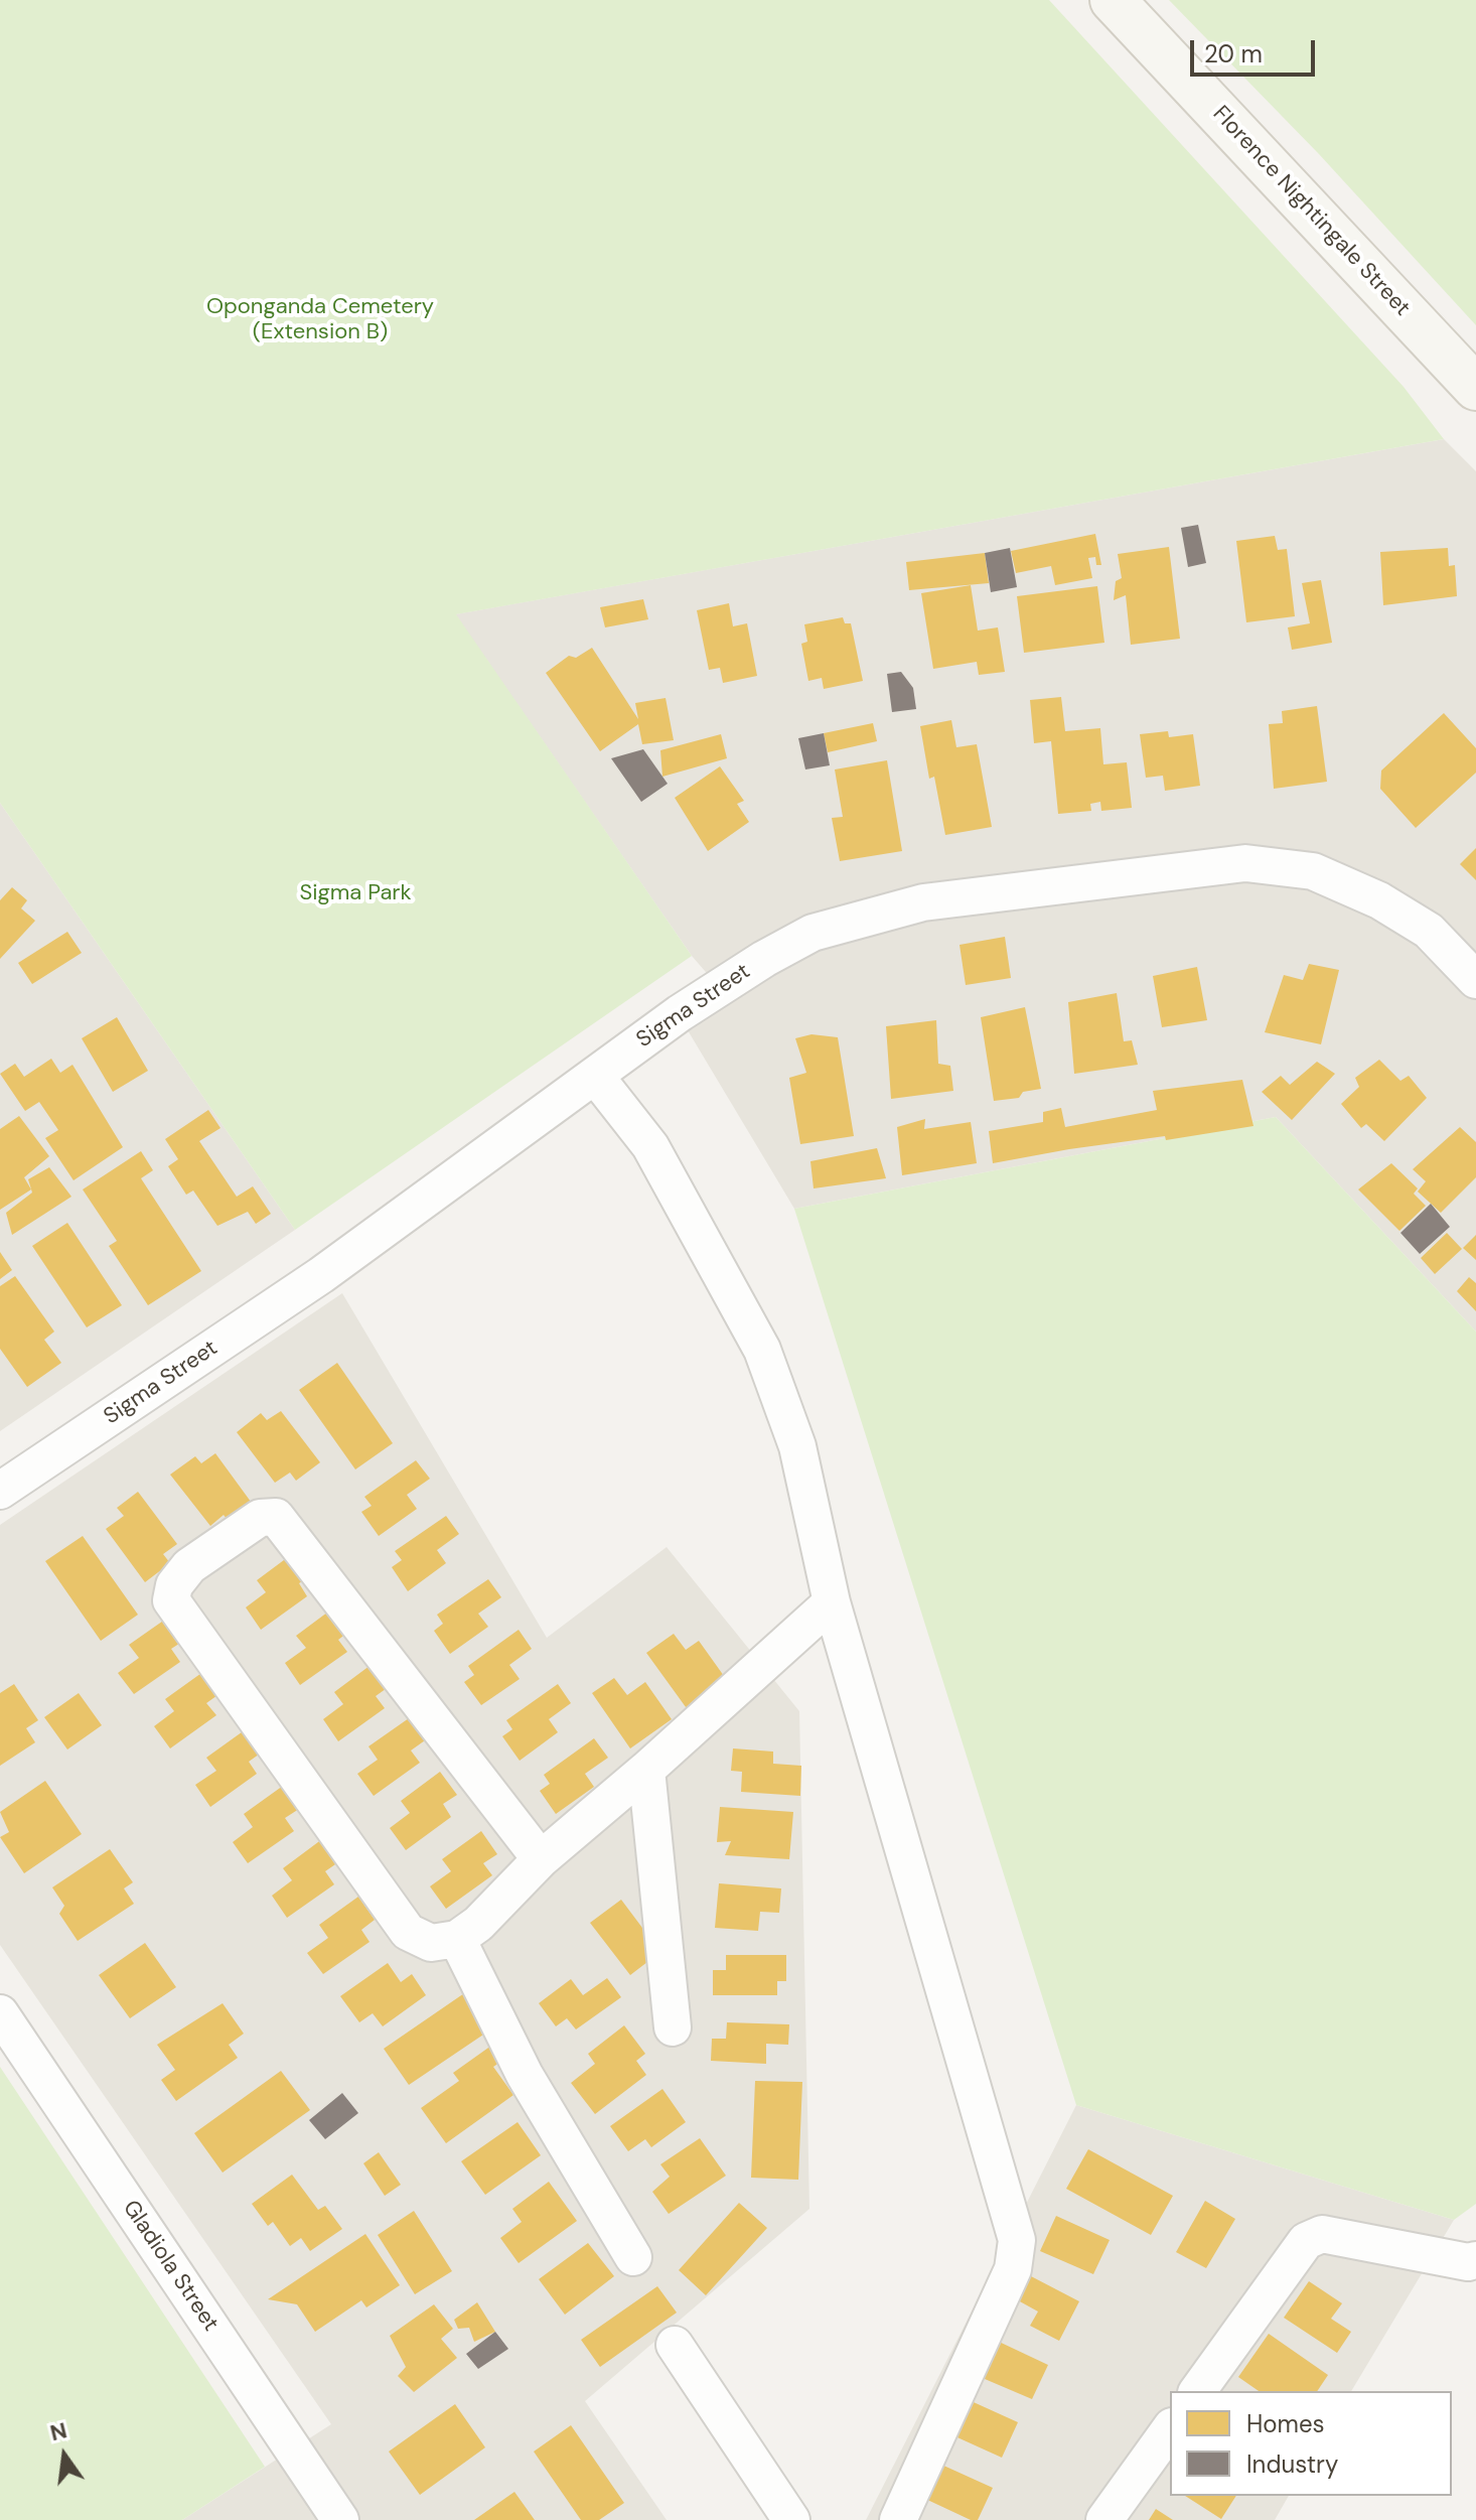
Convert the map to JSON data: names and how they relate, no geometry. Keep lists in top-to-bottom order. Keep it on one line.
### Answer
{"streets":{"main road":["Florence Nightingale Street"],"street":["Sigma Street","Gladiola Street"]},"parks":["Oponganda Cemetery (Extension B)","Sigma Park"],"legend":["Homes","Industry"],"scale_bar":"20 m","north":"top"}
